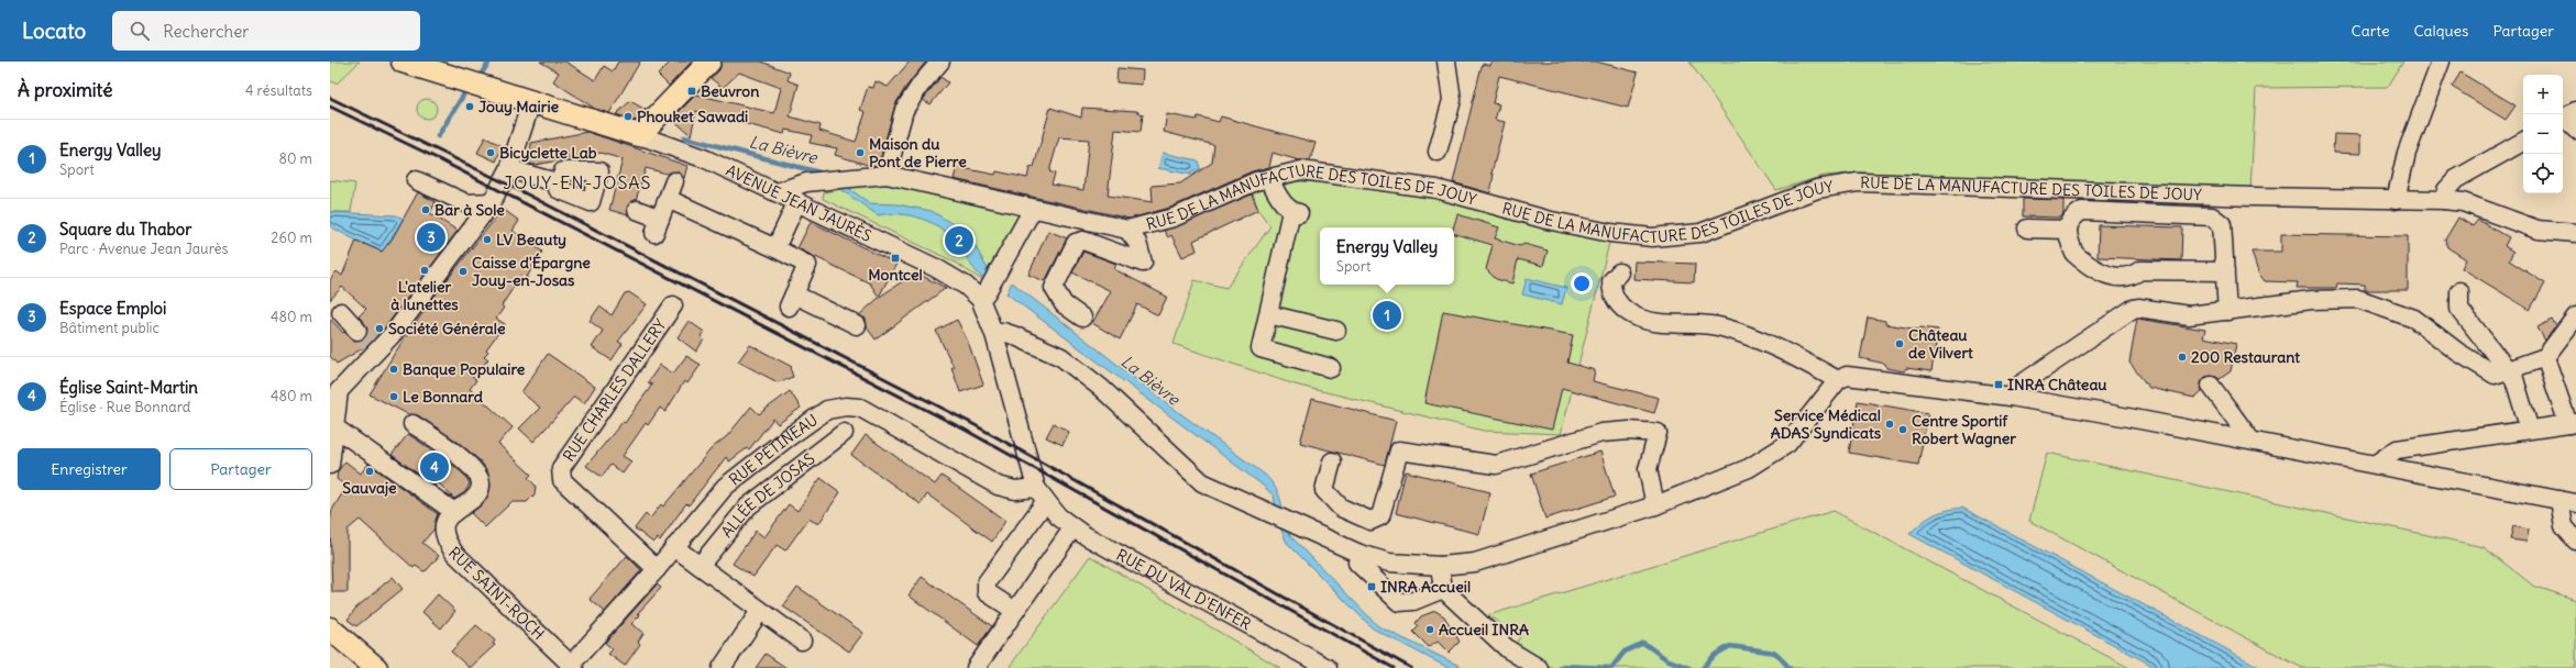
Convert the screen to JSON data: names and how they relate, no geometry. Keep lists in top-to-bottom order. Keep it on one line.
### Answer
{"streets":{"main road":["AVENUE JEAN JAURÈS"],"street":["RUE DE LA MANUFACTURE DES TOILES DE JOUY","RUE CHARLES DALLERY","RUE PÉTINEAU","ALLÉE DE JOSAS","RUE DU VAL D'ENFER","RUE SAINT-ROCH"]},"crossings":[["RUE DE LA MANUFACTURE DES TOILES DE JOUY","AVENUE JEAN JAURÈS"],["AVENUE JEAN JAURÈS","RUE PÉTINEAU"],["AVENUE JEAN JAURÈS","RUE DU VAL D'ENFER"],["RUE CHARLES DALLERY","RUE PÉTINEAU"],["RUE PÉTINEAU","RUE DU VAL D'ENFER"],["RUE PÉTINEAU","RUE SAINT-ROCH"]],"districts":["JOUY-EN-JOSAS"],"water":["La Bièvre"],"places":{"transit":["Beuvron","Montcel","INRA Château","INRA Accueil"],"other":["Jouy Mairie","Phouket Sawadi","Bicyclette Lab","Maison du Pont de Pierre","Bar à Sole","LV Beauty","L'atelier à lunettes","Caisse d'Épargne Jouy-en-Josas","Société Générale","Château de Vilvert","200 Restaurant","Banque Populaire","Le Bonnard","Service Médical ADAS Syndicats","Centre Sportif Robert Wagner","Sauvaje","Accueil INRA"]},"page":{"header":"Locato","search":"Rechercher","nav":["Carte","Calques","Partager"],"heading":["À proximité","4 résultats"],"map_buttons":["+","−"],"list":[{"mark":"1","name":"Energy Valley","note":"Sport","value":"80 m"},{"mark":"2","name":"Square du Thabor","note":"Parc · Avenue Jean Jaurès","value":"260 m"},{"mark":"3","name":"Espace Emploi","note":"Bâtiment public","value":"480 m"},{"mark":"4","name":"Église Saint-Martin","note":"Église · Rue Bonnard","value":"480 m"}],"pins":["3","2","1","4"],"popup":["Energy Valley","Sport"],"buttons":["Enregistrer","Partager"]}}
